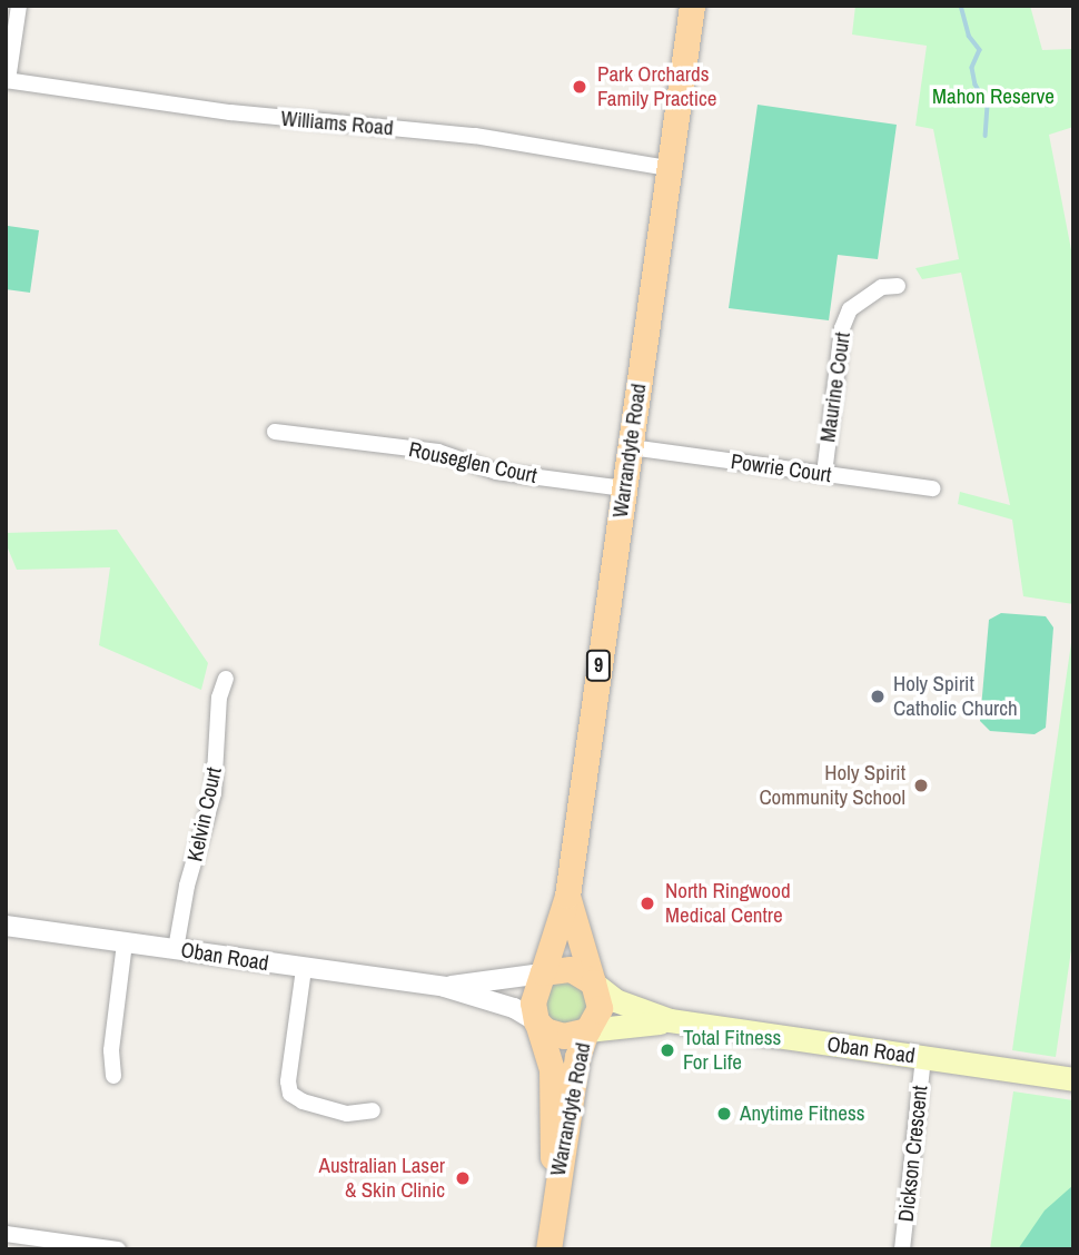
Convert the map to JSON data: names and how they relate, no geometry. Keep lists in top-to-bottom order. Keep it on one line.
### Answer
{"streets":{"main road":["Warrandyte Road","9","Oban Road"],"street":["Williams Road","Maurine Court","Rouseglen Court","Powrie Court","Kelvin Court","Dickson Crescent"]},"crossings":[["Williams Road","Warrandyte Road"],["Maurine Court","Powrie Court"],["Warrandyte Road","Rouseglen Court"],["Warrandyte Road","Powrie Court"],["Warrandyte Road","9"],["Warrandyte Road","Oban Road"],["9","Oban Road"],["Kelvin Court","Oban Road"],["Oban Road","Dickson Crescent"]],"parks":["Mahon Reserve"],"places":["Park Orchards Family Practice","Holy Spirit Catholic Church","Holy Spirit Community School","North Ringwood Medical Centre","Total Fitness For Life","Anytime Fitness","Australian Laser & Skin Clinic"]}
